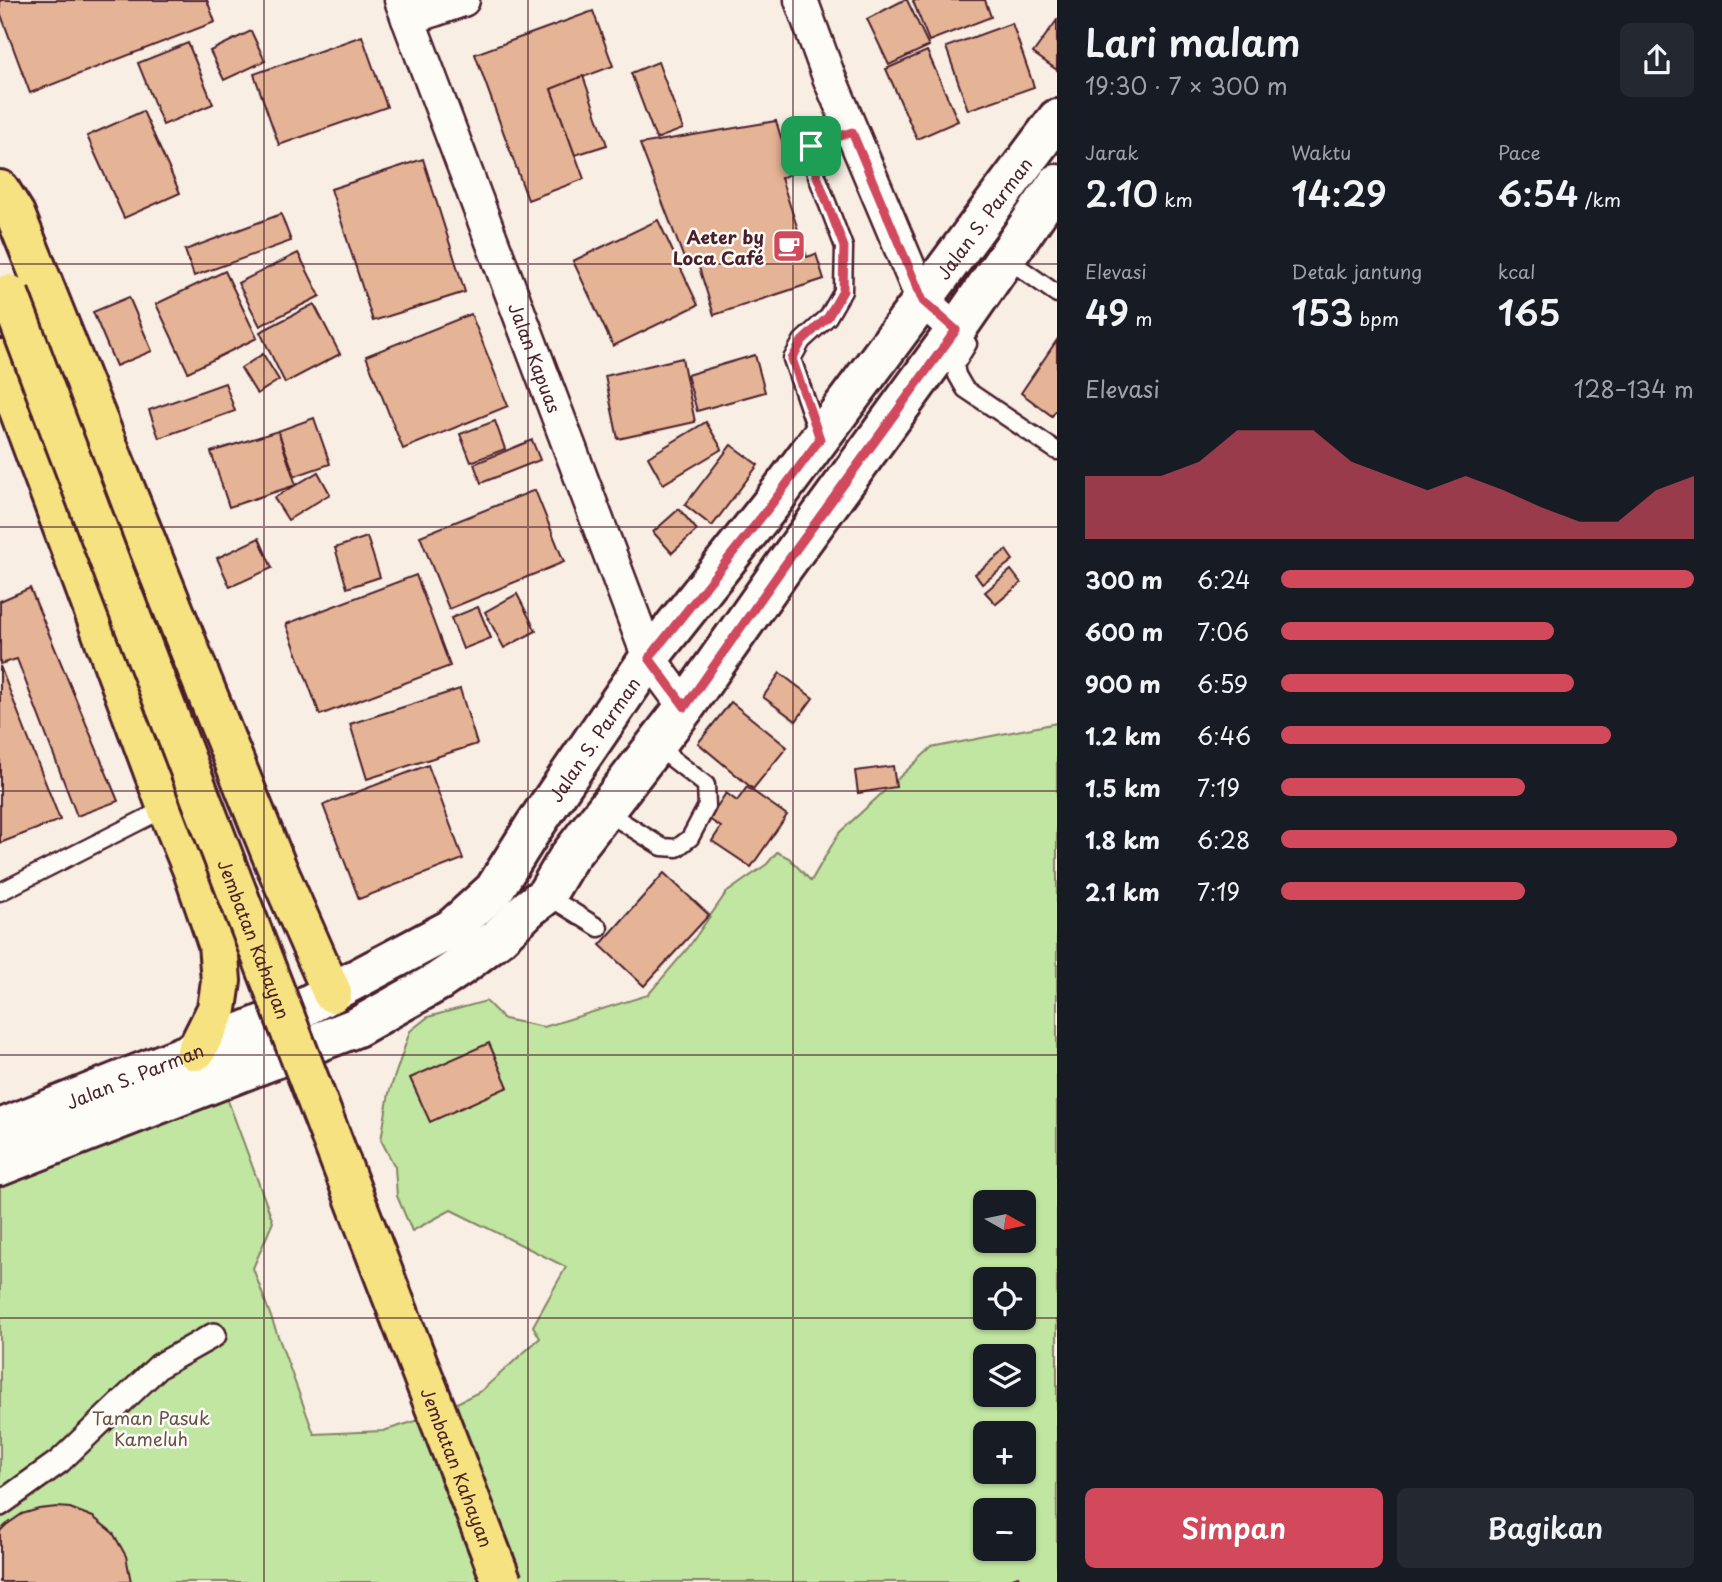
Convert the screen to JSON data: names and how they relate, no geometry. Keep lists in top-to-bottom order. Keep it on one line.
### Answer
{"streets":{"highway":["Jembatan Kahayan"],"main road":["Jalan S. Parman"],"street":["Jalan Kapuas"]},"crossings":[["Jalan S. Parman","Jalan Kapuas"]],"parks":["Taman Pasuk Kameluh"],"places":{"cafe":["Aeter by Loca Café"]},"north":"right","page":{"heading":["Lari malam","19:30 · 7 × 300 m"],"stats":[["Jarak","2.10 km"],["Waktu","14:29"],["Pace","6:54 /km"],["Elevasi","49 m"],["Detak jantung","153 bpm"],["kcal","165"]],"chart":["Elevasi","128–134 m"],"list":[{"name":"300 m","note":"6:24"},{"name":"600 m","note":"7:06"},{"name":"900 m","note":"6:59"},{"name":"1.2 km","note":"6:46"},{"name":"1.5 km","note":"7:19"},{"name":"1.8 km","note":"6:28"},{"name":"2.1 km","note":"7:19"}],"map_buttons":["+","−"],"buttons":["Simpan","Bagikan"]}}
